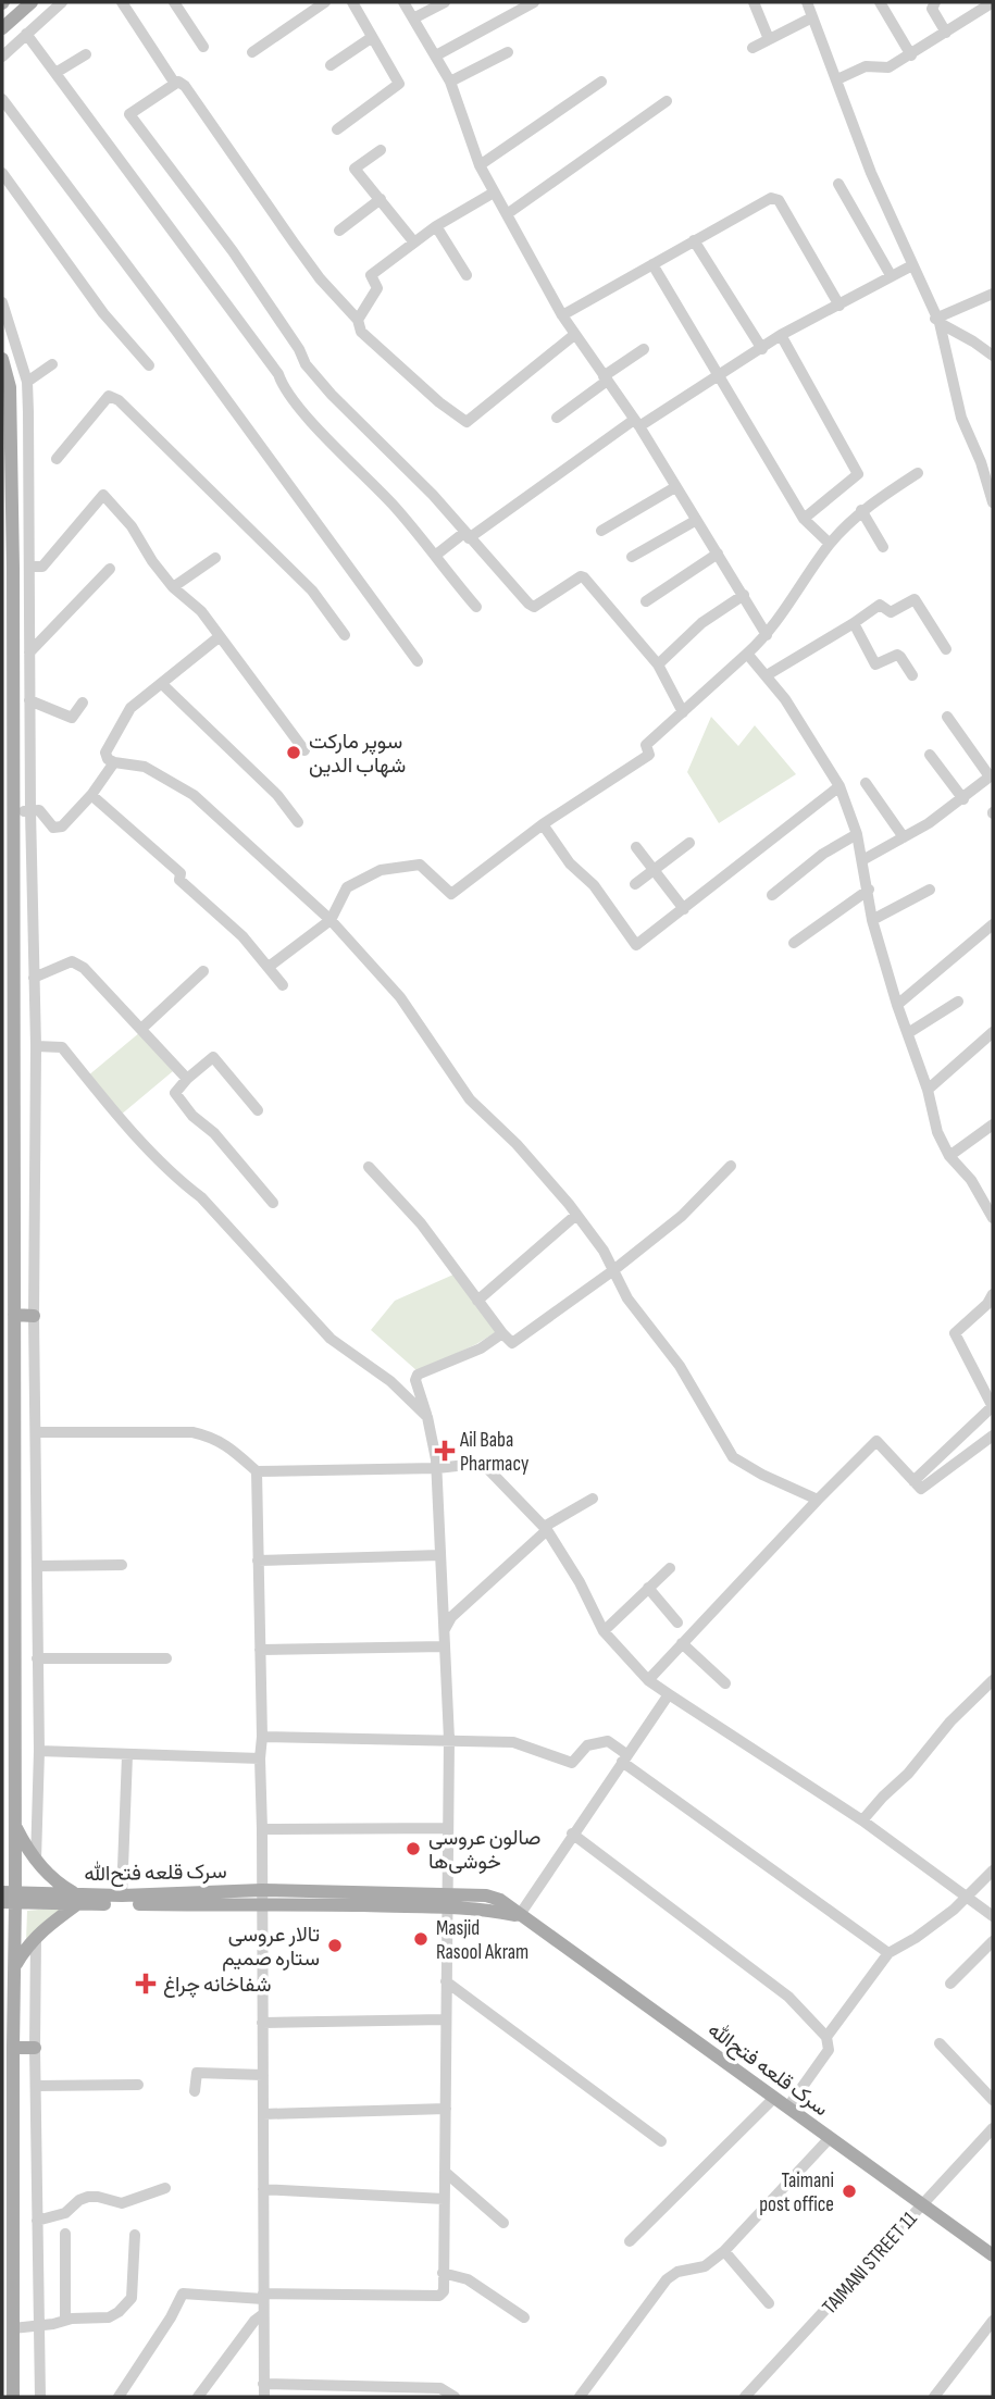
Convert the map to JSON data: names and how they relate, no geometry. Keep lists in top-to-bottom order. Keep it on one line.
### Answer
{"streets":{"main road":["سرک قلعه فتح‌الله"],"street":["TAIMANI STREET 11"]},"crossings":[["سرک قلعه فتح‌الله","TAIMANI STREET 11"]],"places":{"other":["سوپر مارکت شهاب الدین","صالون عروسی خوشی‌ها","Masjid Rasool Akram","تالار عروسی ستاره صمیم","Taimani post office"],"health":["Ail Baba Pharmacy","شفاخانه چراغ"]}}
